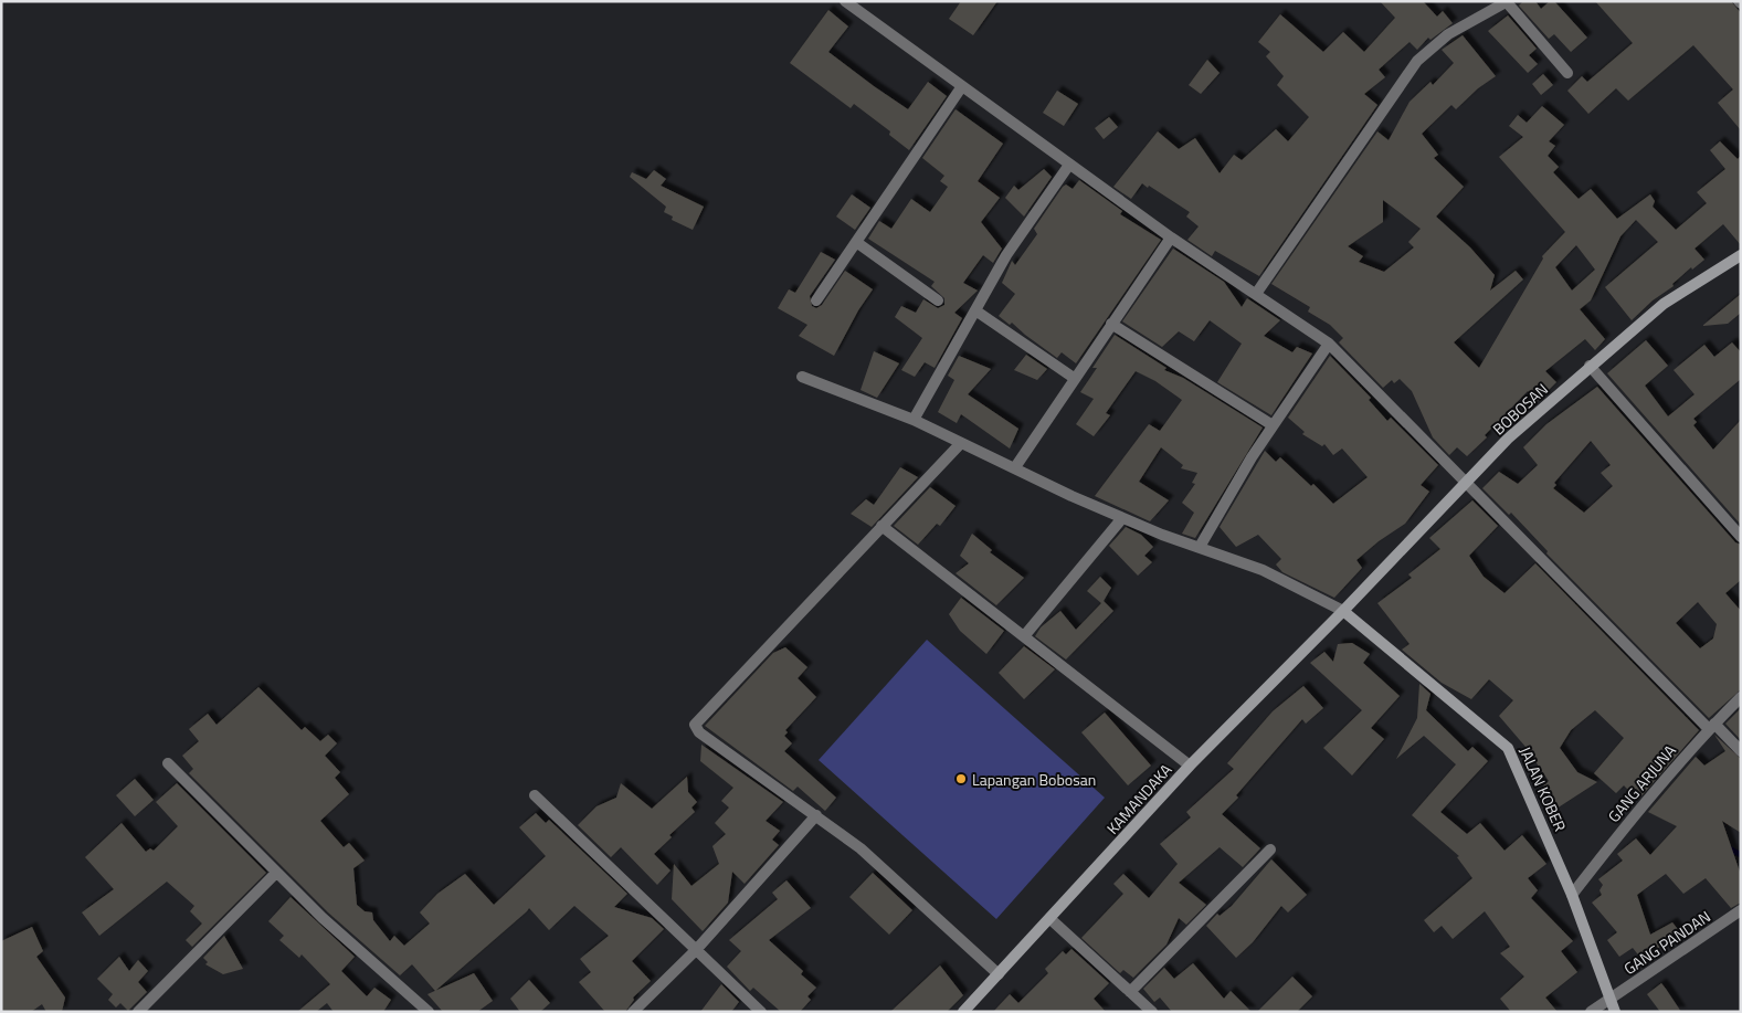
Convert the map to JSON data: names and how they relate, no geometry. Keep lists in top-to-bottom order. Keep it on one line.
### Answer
{"streets":{"street":["BOBOSAN","GANG ARJUNA","JALAN KOBER","KAMANDAKA","GANG PANDAN"]},"crossings":[["BOBOSAN","JALAN KOBER"],["BOBOSAN","KAMANDAKA"],["GANG ARJUNA","JALAN KOBER"],["JALAN KOBER","KAMANDAKA"],["JALAN KOBER","GANG PANDAN"]],"places":["Lapangan Bobosan"]}
